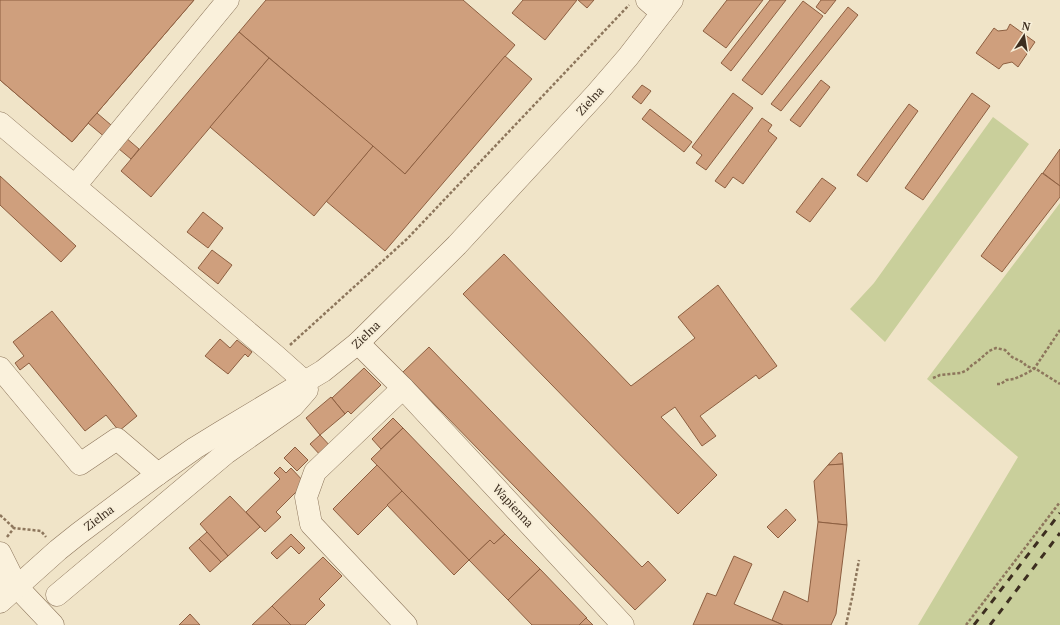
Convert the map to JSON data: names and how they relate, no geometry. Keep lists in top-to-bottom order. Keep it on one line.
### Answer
{"streets":{"street":["Zielna","Wapienna"]},"crossings":[["Zielna","Wapienna"]],"north":"top"}
